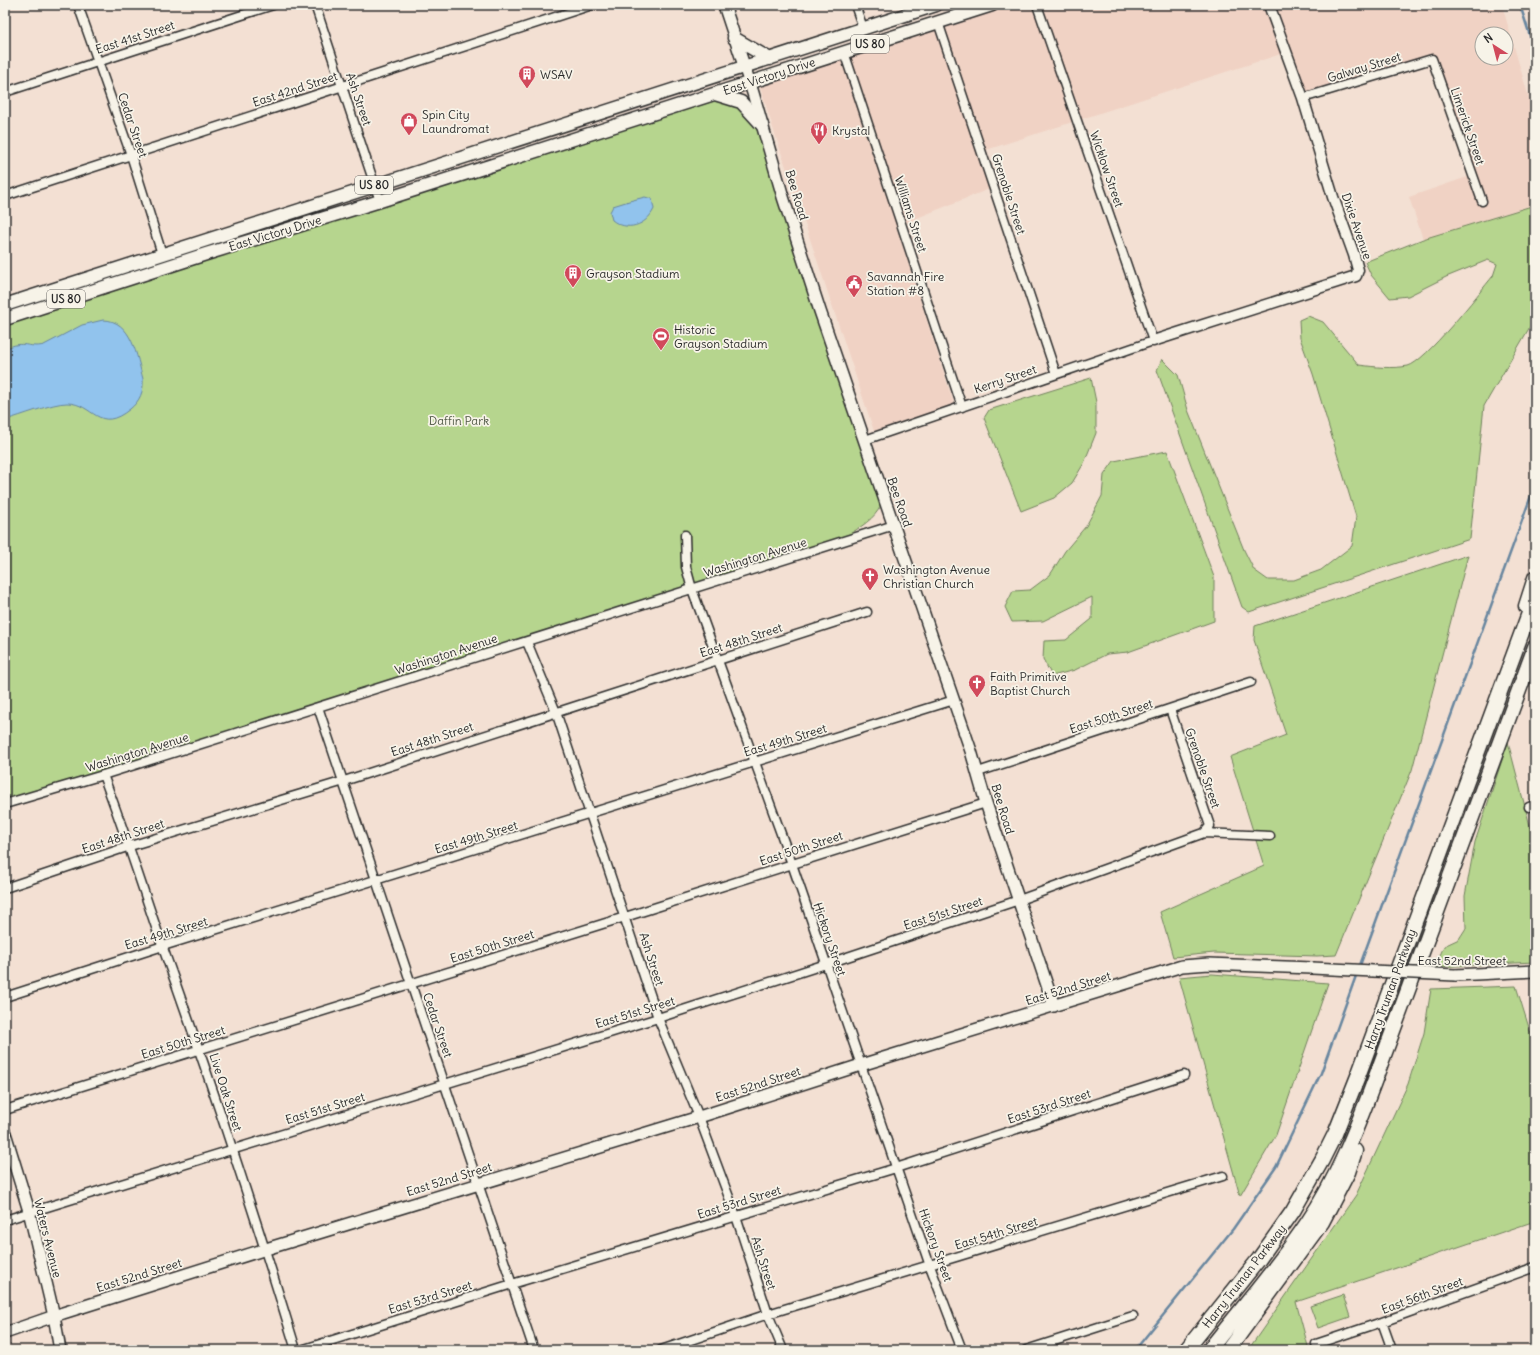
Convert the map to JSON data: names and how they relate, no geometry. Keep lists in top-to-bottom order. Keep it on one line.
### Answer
{"streets":{"highway":["Harry Truman Parkway"],"main road":["US 80","East Victory Drive","Bee Road","East 52nd Street","Waters Avenue"],"street":["East 41st Street","Galway Street","East 42nd Street","Ash Street","Cedar Street","Limerick Street","Wicklow Street","Grenoble Street","Williams Street","Dixie Avenue","Kerry Street","Washington Avenue","East 48th Street","East 50th Street","East 49th Street","East 51st Street","Hickory Street","Live Oak Street","East 53rd Street","East 54th Street","East 56th Street"]},"crossings":[["East 41st Street","Cedar Street"],["Galway Street","Limerick Street"],["Galway Street","Dixie Avenue"],["East Victory Drive","Ash Street"],["East Victory Drive","Cedar Street"],["East Victory Drive","Grenoble Street"],["East Victory Drive","Bee Road"],["East Victory Drive","Williams Street"],["East 42nd Street","Ash Street"],["East 42nd Street","Cedar Street"],["Ash Street","Washington Avenue"],["Ash Street","East 48th Street"],["Ash Street","East 50th Street"],["Ash Street","East 49th Street"],["Ash Street","East 51st Street"],["Ash Street","East 52nd Street"],["Ash Street","East 53rd Street"],["Ash Street","East 54th Street"],["Cedar Street","Washington Avenue"],["Cedar Street","East 48th Street"],["Cedar Street","East 50th Street"],["Cedar Street","East 49th Street"],["Cedar Street","East 51st Street"],["Cedar Street","East 52nd Street"],["Cedar Street","East 53rd Street"],["Wicklow Street","Dixie Avenue"],["Wicklow Street","Kerry Street"],["Grenoble Street","Kerry Street"],["Grenoble Street","East 50th Street"],["Grenoble Street","East 51st Street"],["Bee Road","Kerry Street"],["Bee Road","Washington Avenue"],["Bee Road","East 50th Street"],["Bee Road","East 49th Street"],["Bee Road","East 51st Street"],["Bee Road","East 52nd Street"],["Williams Street","Kerry Street"],["Dixie Avenue","Kerry Street"],["Washington Avenue","Hickory Street"],["Washington Avenue","Live Oak Street"],["East 48th Street","Hickory Street"],["East 48th Street","Live Oak Street"],["East 50th Street","Hickory Street"],["East 50th Street","Live Oak Street"],["East 49th Street","Hickory Street"],["East 49th Street","Live Oak Street"],["East 51st Street","Hickory Street"],["East 51st Street","Live Oak Street"],["East 51st Street","Waters Avenue"],["Hickory Street","East 52nd Street"],["Hickory Street","East 53rd Street"],["Hickory Street","East 54th Street"],["East 52nd Street","Live Oak Street"],["East 52nd Street","Waters Avenue"]],"parks":["Daffin Park"],"places":{"building":["WSAV","Grayson Stadium"],"shop":["Spin City Laundromat"],"restaurant":["Krystal"],"public building":["Savannah Fire Station #8"],"sports":["Historic Grayson Stadium"],"church":["Washington Avenue Christian Church","Faith Primitive Baptist Church"]},"north":"top left"}
